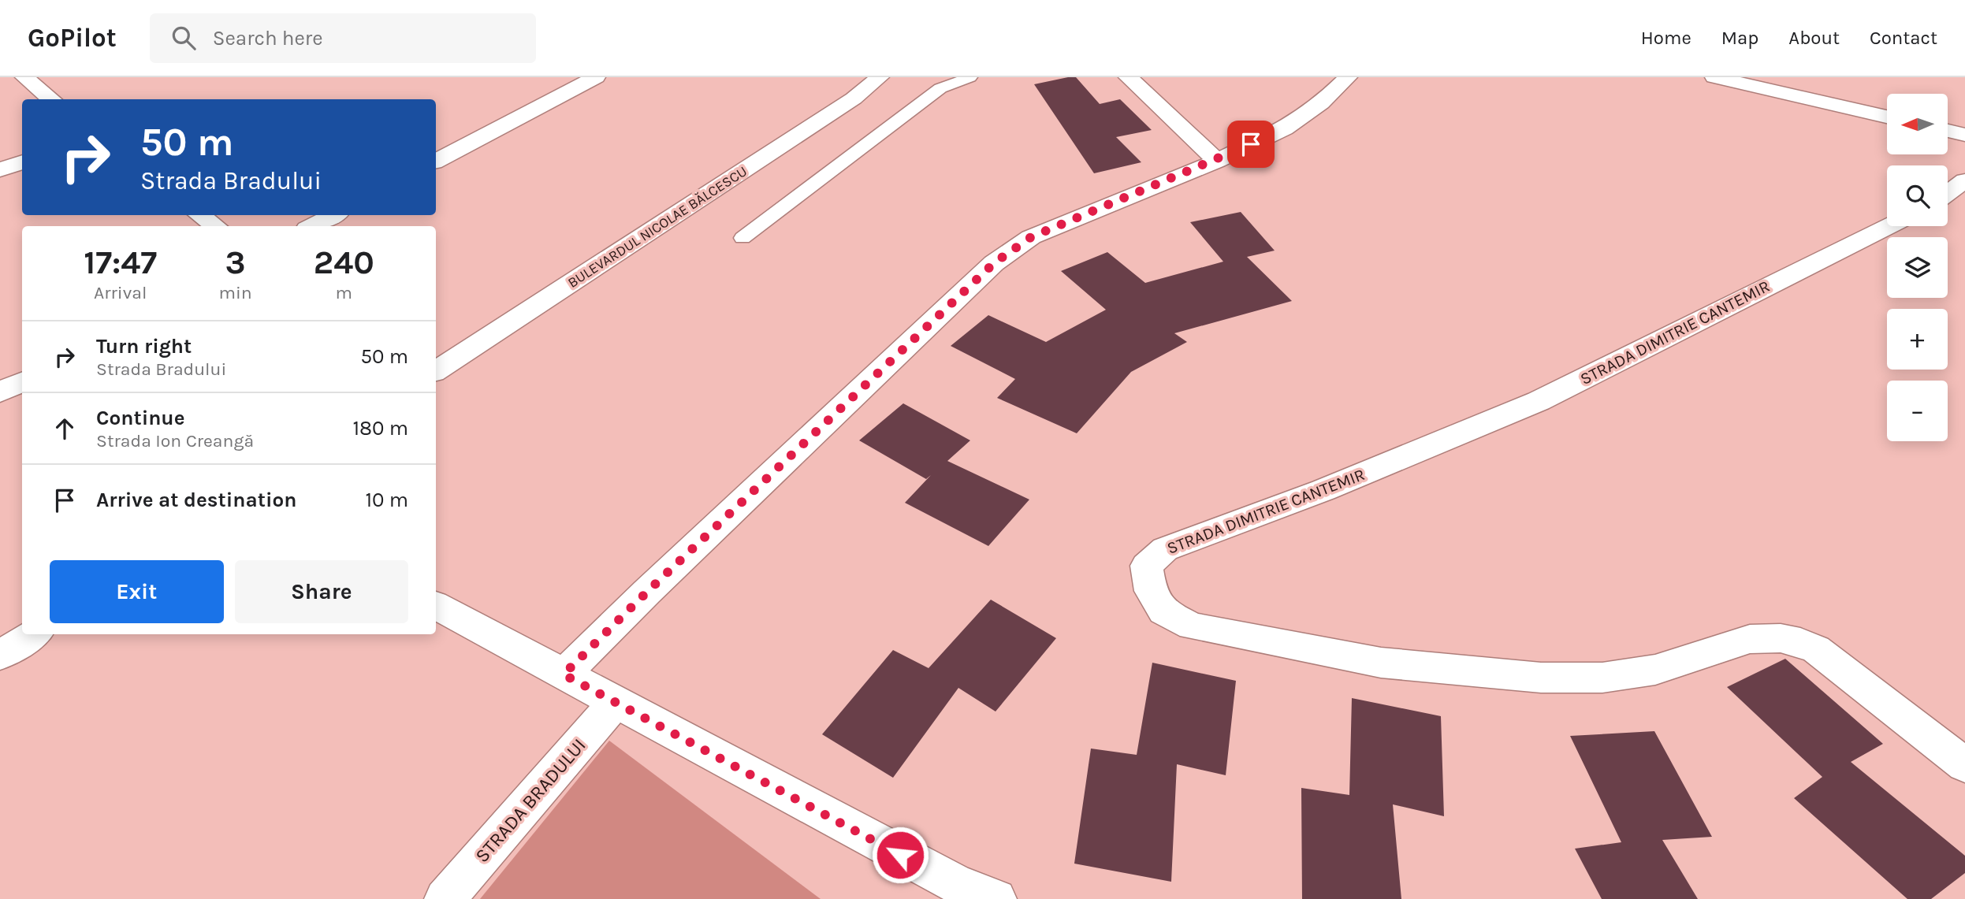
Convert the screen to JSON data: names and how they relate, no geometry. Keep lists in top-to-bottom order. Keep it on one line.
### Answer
{"streets":{"street":["BULEVARDUL NICOLAE BĂLCESCU","STRADA DIMITRIE CANTEMIR","STRADA BRADULUI"]},"north":"left","page":{"header":"GoPilot","search":"Search here","nav":["Home","Map","About","Contact"],"map_buttons":["+","−"],"turn":["50 m","Strada Bradului"],"eta":["17:47","Arrival","3","min","240","m"],"list":[{"name":"Turn right","note":"Strada Bradului","value":"50 m"},{"name":"Continue","note":"Strada Ion Creangă","value":"180 m"},{"name":"Arrive at destination","value":"10 m"}],"buttons":["Exit","Share"]}}
